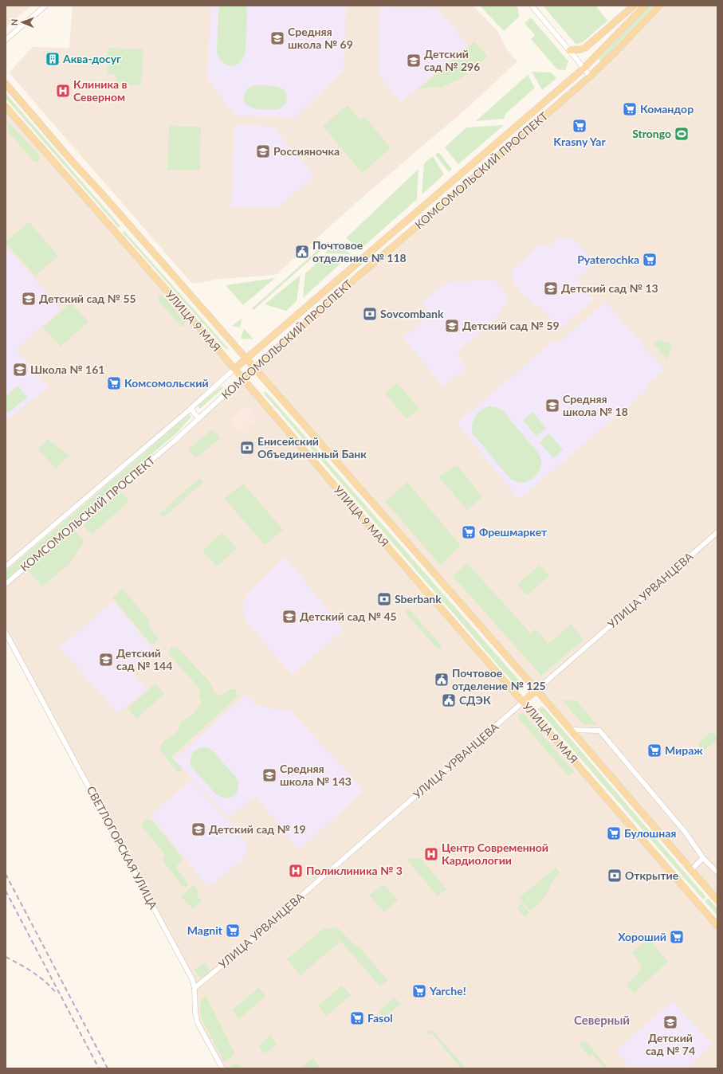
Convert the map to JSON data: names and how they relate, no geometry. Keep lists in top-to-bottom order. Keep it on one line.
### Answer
{"streets":{"main road":["КОМСОМОЛЬСКИЙ ПРОСПЕКТ","УЛИЦА 9 МАЯ","УЛИЦА УРВАНЦЕВА"],"street":["СВЕТЛОГОРСКАЯ УЛИЦА"]},"crossings":[["КОМСОМОЛЬСКИЙ ПРОСПЕКТ","УЛИЦА 9 МАЯ"],["УЛИЦА 9 МАЯ","УЛИЦА УРВАНЦЕВА"],["УЛИЦА УРВАНЦЕВА","СВЕТЛОГОРСКАЯ УЛИЦА"]],"districts":["Северный"],"places":{"school or university":["Средняя школа № 69","Детский сад № 296","Россияночка","Детский сад № 13","Детский сад № 55","Детский сад № 59","Школа № 161","Средняя школа № 18","Детский сад № 45","Детский сад № 144","Средняя школа № 143","Детский сад № 19","Детский сад № 74"],"building":["Аква-досуг"],"hospital":["Клиника в Северном","Центр Современной Кардиологии","Поликлиника № 3"],"supermarket":["Командор","Krasny Yar","Pyaterochka","Комсомольский","Фрешмаркет","Мираж","Булошная","Magnit","Хороший","Yarche!","Fasol"],"sports":["Strongo"],"public building":["Почтовое отделение № 118","Почтовое отделение № 125","СДЭК"],"bank":["Sovcombank","Енисейский Объединенный Банк","Sberbank","Открытие"]},"north":"left"}
